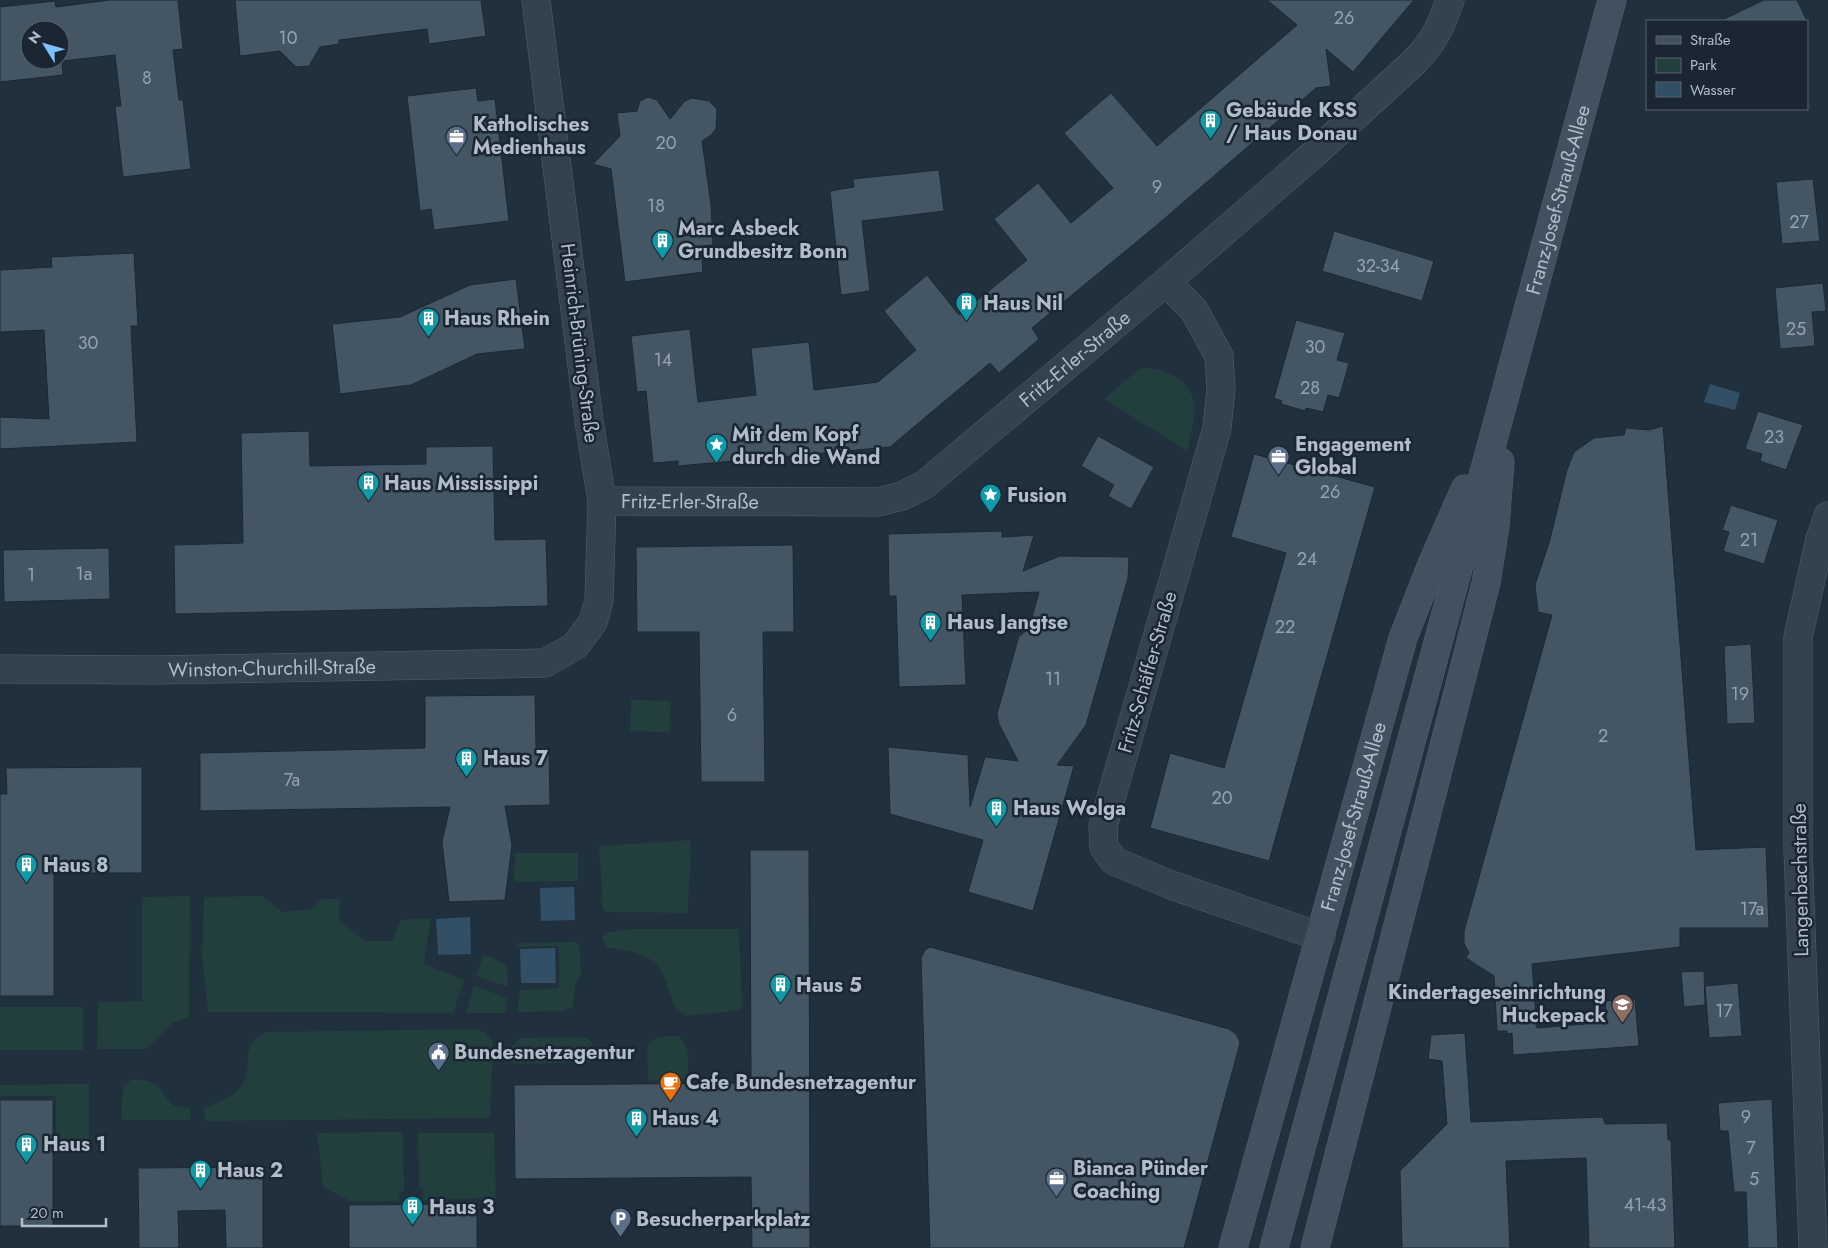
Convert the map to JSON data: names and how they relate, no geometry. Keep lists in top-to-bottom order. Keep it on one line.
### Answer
{"streets":{"main road":["Franz-Josef-Strauß-Allee"],"street":["Heinrich-Brüning-Straße","Fritz-Erler-Straße","Winston-Churchill-Straße","Fritz-Schäffer-Straße","Langenbachstraße"]},"crossings":[["Franz-Josef-Strauß-Allee","Fritz-Schäffer-Straße"],["Heinrich-Brüning-Straße","Fritz-Erler-Straße"],["Heinrich-Brüning-Straße","Winston-Churchill-Straße"],["Fritz-Erler-Straße","Fritz-Schäffer-Straße"]],"places":{"building":["Gebäude KSS / Haus Donau","Marc Asbeck Grundbesitz Bonn","Haus Nil","Haus Rhein","Haus Mississippi","Haus Jangtse","Haus 7","Haus Wolga","Haus 8","Haus 5","Haus 4","Haus 1","Haus 2","Haus 3"],"office":["Katholisches Medienhaus","Engagement Global","Bianca Pünder Coaching"],"place":["Mit dem Kopf durch die Wand","Fusion"],"school or university":["Kindertageseinrichtung Huckepack"],"public building":["Bundesnetzagentur"],"cafe":["Cafe Bundesnetzagentur"],"parking":["Besucherparkplatz"]},"house_numbers":["26","10","8","20","9","18","27","32-34","25","30","30","14","28","23","26","21","24","1a","1","22","11","19","6","2","7a","20","17a","17","9","7","5","41-43"],"legend":["Straße","Park","Wasser"],"scale_bar":"20 m","north":"top left"}
